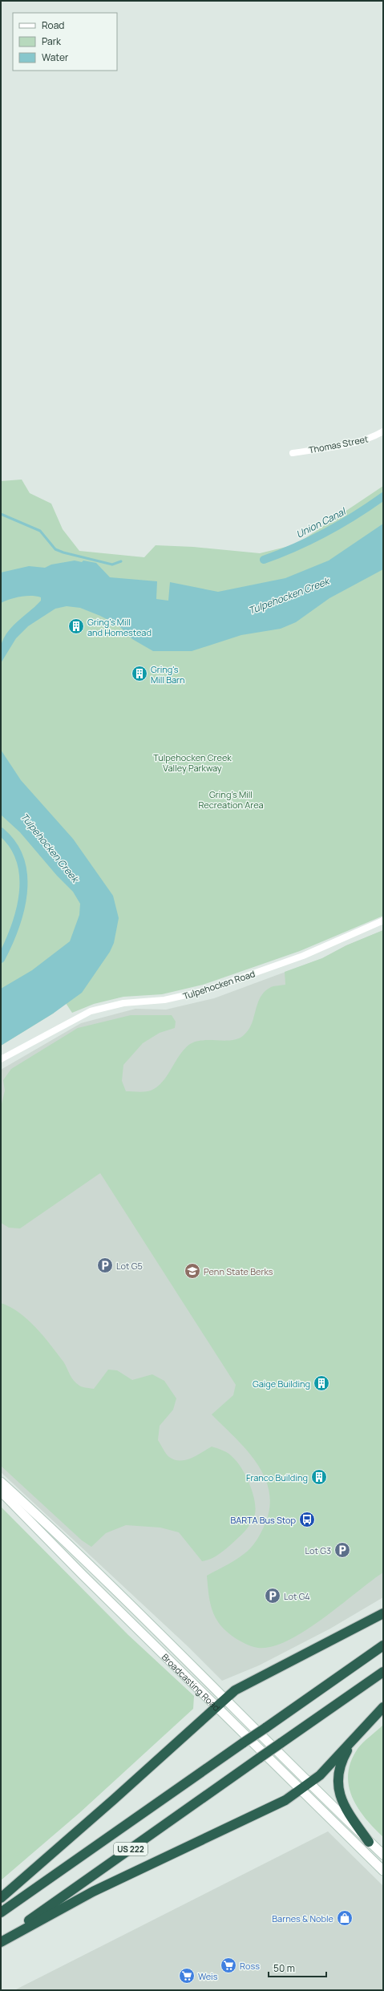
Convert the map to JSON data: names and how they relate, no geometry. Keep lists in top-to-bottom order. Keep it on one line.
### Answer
{"streets":{"highway":["US 222"],"street":["Thomas Street","Tulpehocken Road","Broadcasting Road"]},"water":["Union Canal","Tulpehocken Creek"],"parks":["Tulpehocken Creek Valley Parkway","Gring's Mill Recreation Area"],"places":{"building":["Gring's Mill and Homestead","Gring's Mill Barn","Gaige Building","Franco Building"],"parking":["Lot G5","Lot G3","Lot G4"],"school or university":["Penn State Berks"],"bus stop":["BARTA Bus Stop"],"shop":["Barnes & Noble"],"supermarket":["Ross","Weis"]},"legend":["Road","Park","Water"],"scale_bar":"50 m"}
